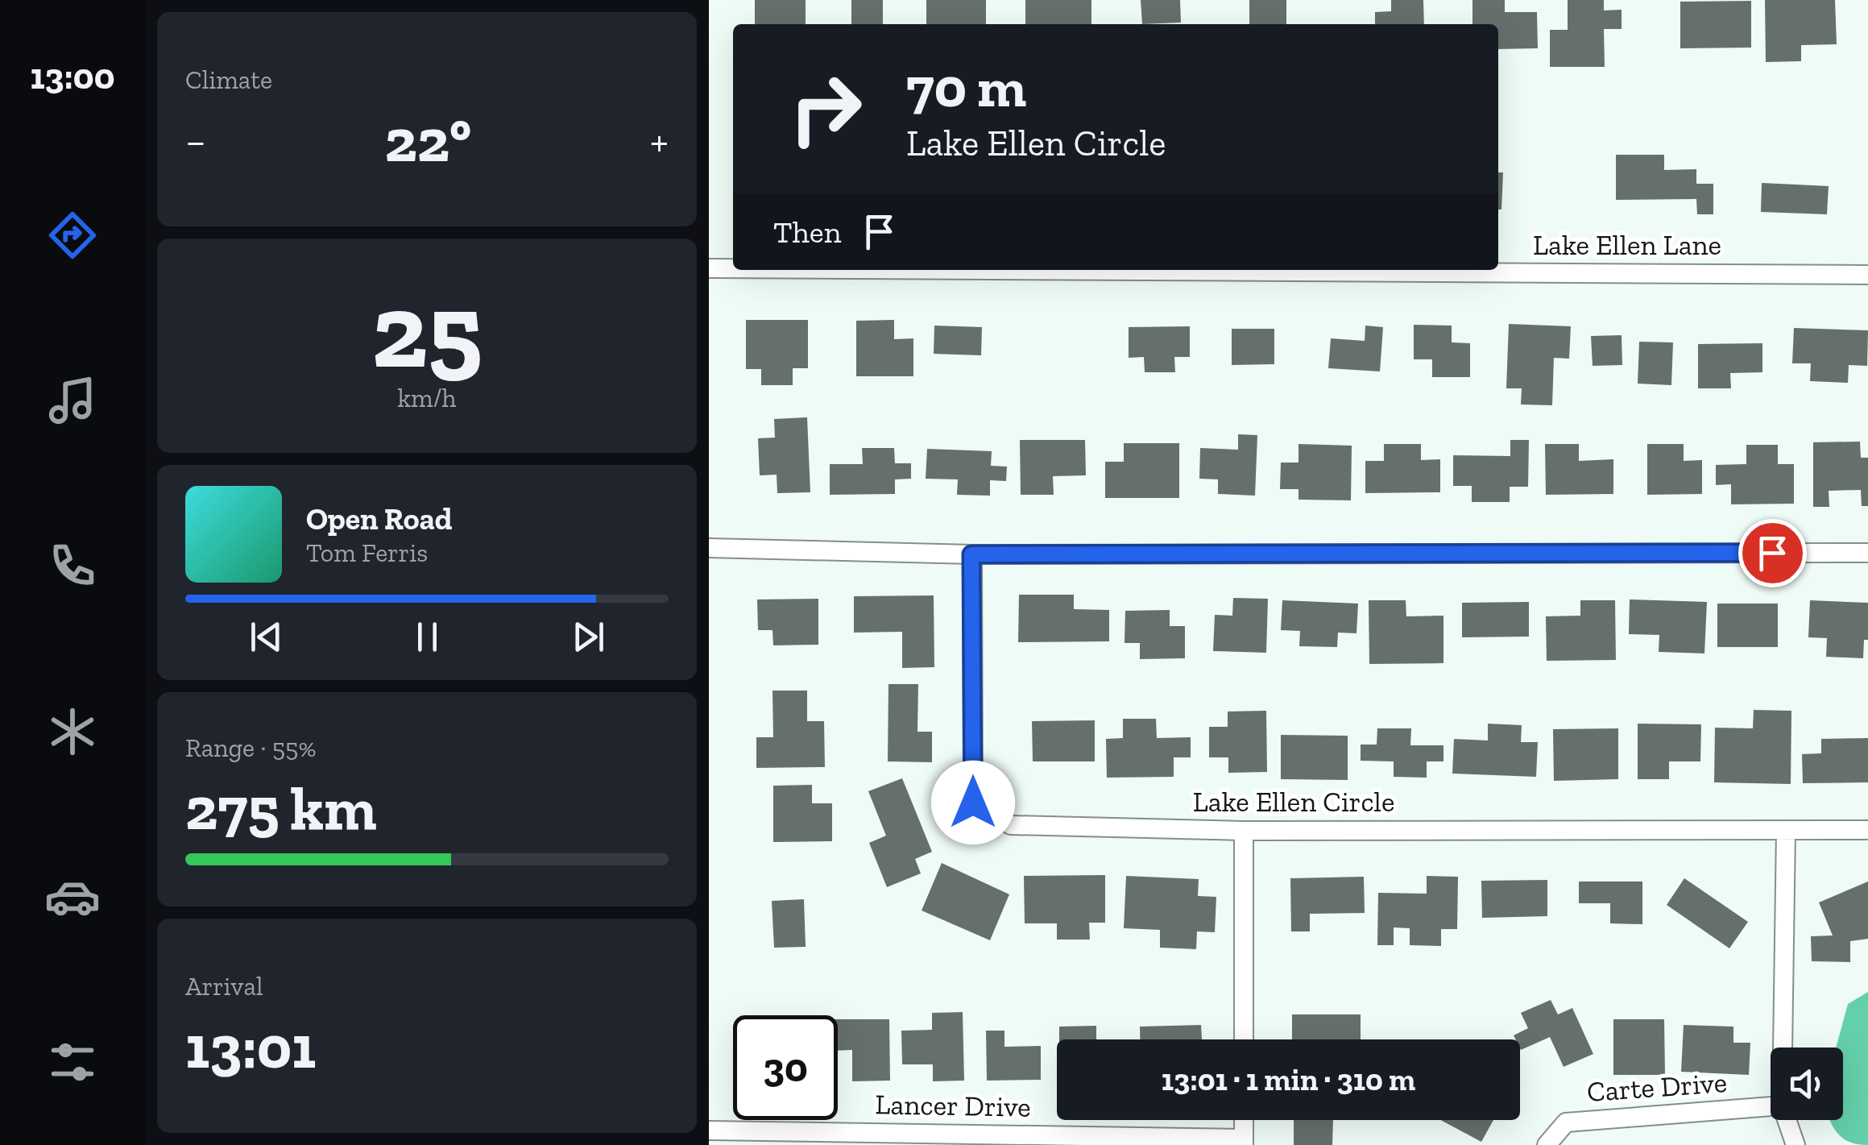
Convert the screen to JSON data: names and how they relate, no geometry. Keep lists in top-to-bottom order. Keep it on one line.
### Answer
{"streets":{"street":["Lake Ellen Lane","Lake Ellen Circle","Carte Drive","Lancer Drive"]},"page":{"tabs":"13:00","tile":["Climate",["25","km/h"],["Range · 55%","275 km"],["Arrival","13:01"]],"turn":["70 m","Lake Ellen Circle"],"heat":["−","22°","+"],"then":"Then","song":["Open Road","Tom Ferris"],"limit":"30","trip":"13:01 · 1 min · 310 m"}}
